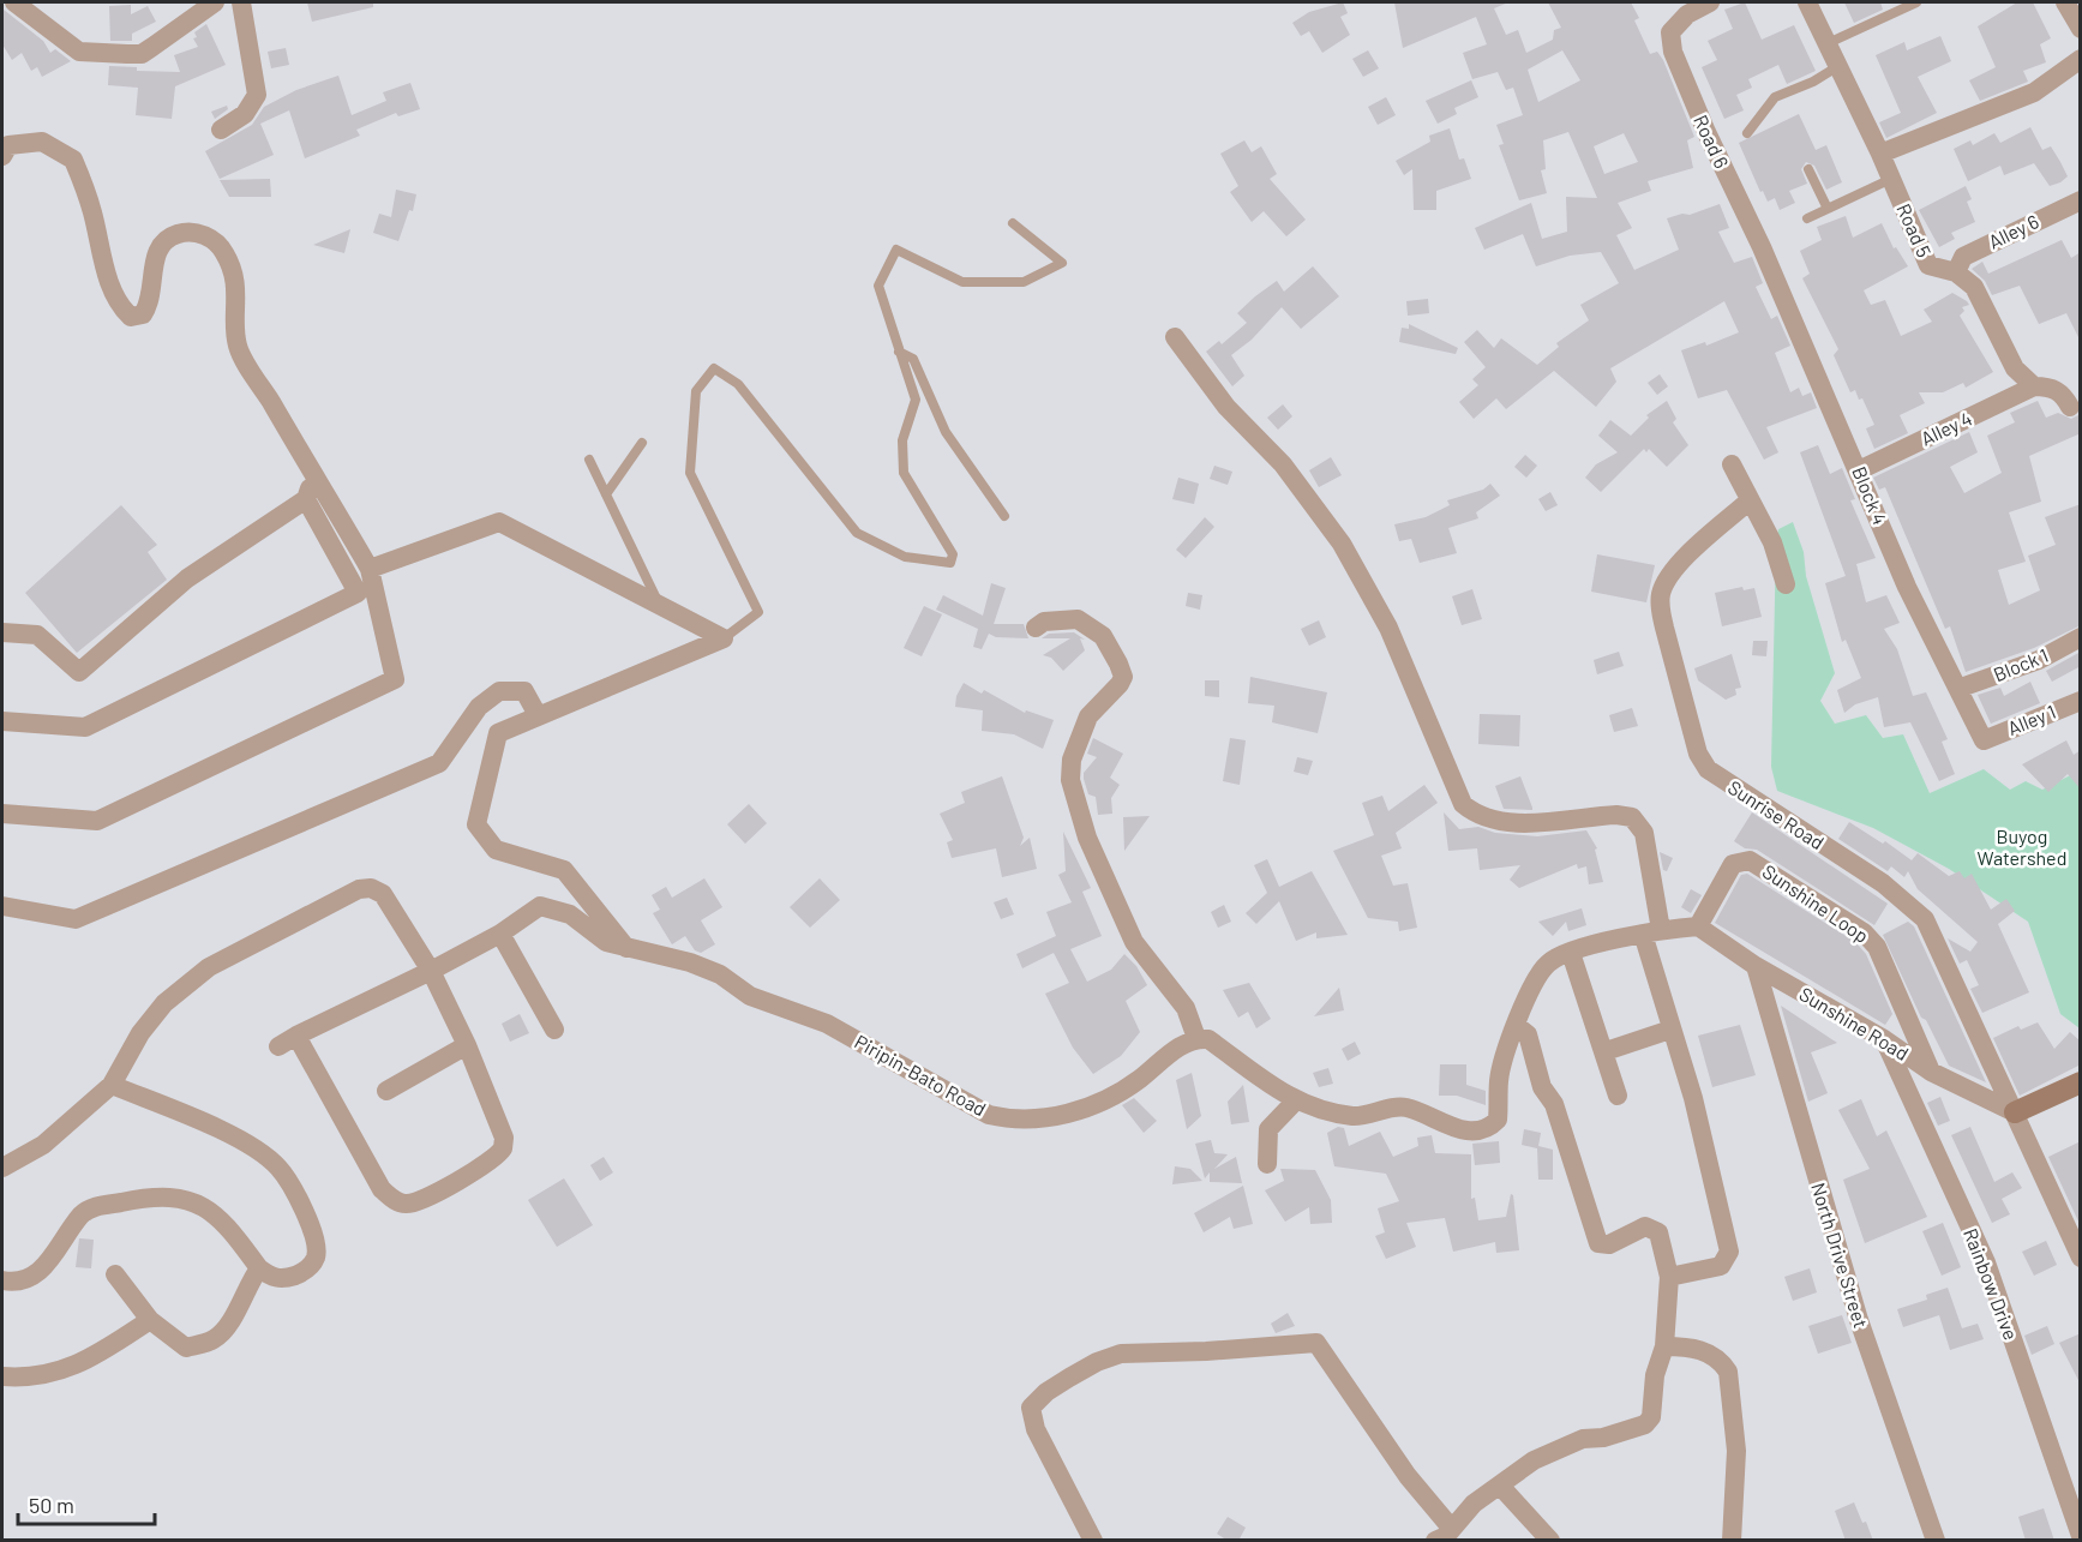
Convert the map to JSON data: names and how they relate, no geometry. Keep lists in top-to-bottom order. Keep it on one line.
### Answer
{"streets":{"street":["Road 6","Road 5","Alley 6","Alley 4","Block 4","Block 1","Alley 1","Sunrise Road","Sunshine Loop","Sunshine Road","Piripin-Bato Road","North Drive Street","Rainbow Drive"]},"crossings":[["Road 6","Block 4"],["Road 5","Alley 6"],["Road 5","Alley 4"],["Alley 4","Block 4"],["Block 4","Block 1"],["Block 4","Alley 1"],["Sunrise Road","Sunshine Road"],["Sunshine Loop","Sunshine Road"],["Sunshine Road","North Drive Street"],["Sunshine Road","Rainbow Drive"]],"parks":["Buyog Watershed"],"scale_bar":"50 m"}
